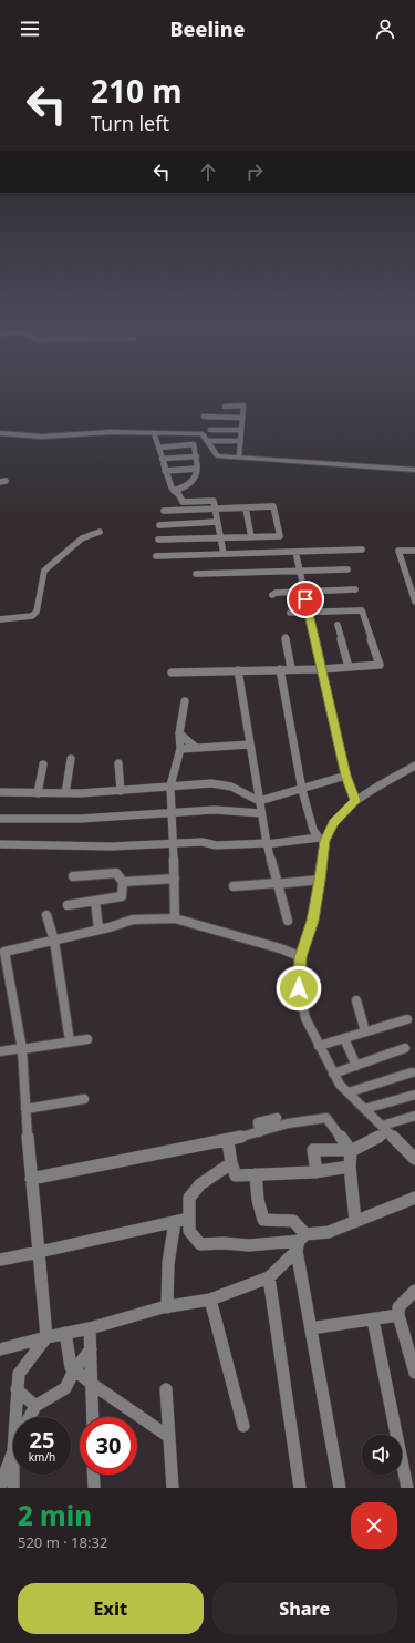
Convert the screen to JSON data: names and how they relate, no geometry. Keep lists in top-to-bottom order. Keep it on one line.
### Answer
{"page":{"header":"Beeline","turn":["210 m","Turn left"],"speed":"25 km/h","limit":"30","heading":["2 min","520 m · 18:32"],"buttons":["Exit","Share"]}}
